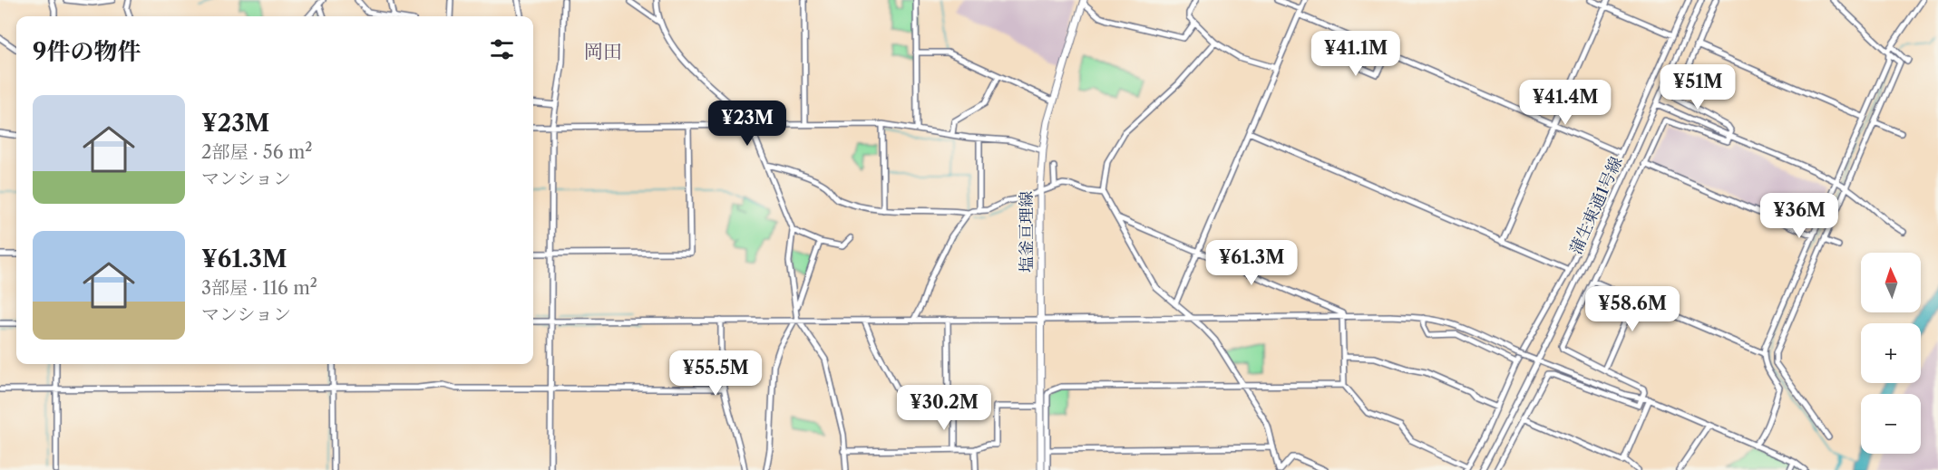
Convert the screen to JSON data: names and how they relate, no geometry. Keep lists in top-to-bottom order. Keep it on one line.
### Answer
{"streets":{"main road":["塩釜亘理線"],"street":["蒲生東通1号線"]},"districts":["岡田"],"north":"top","page":{"heading":"9件の物件","price":["¥41.1M","¥51M","¥41.4M","¥23M","¥36M","¥61.3M","¥58.6M","¥55.5M","¥30.2M"],"list":[{"name":"¥23M","note":"2部屋 · 56 m² · マンション"},{"name":"¥61.3M","note":"3部屋 · 116 m² · マンション"}],"map_buttons":["+","−"]}}
